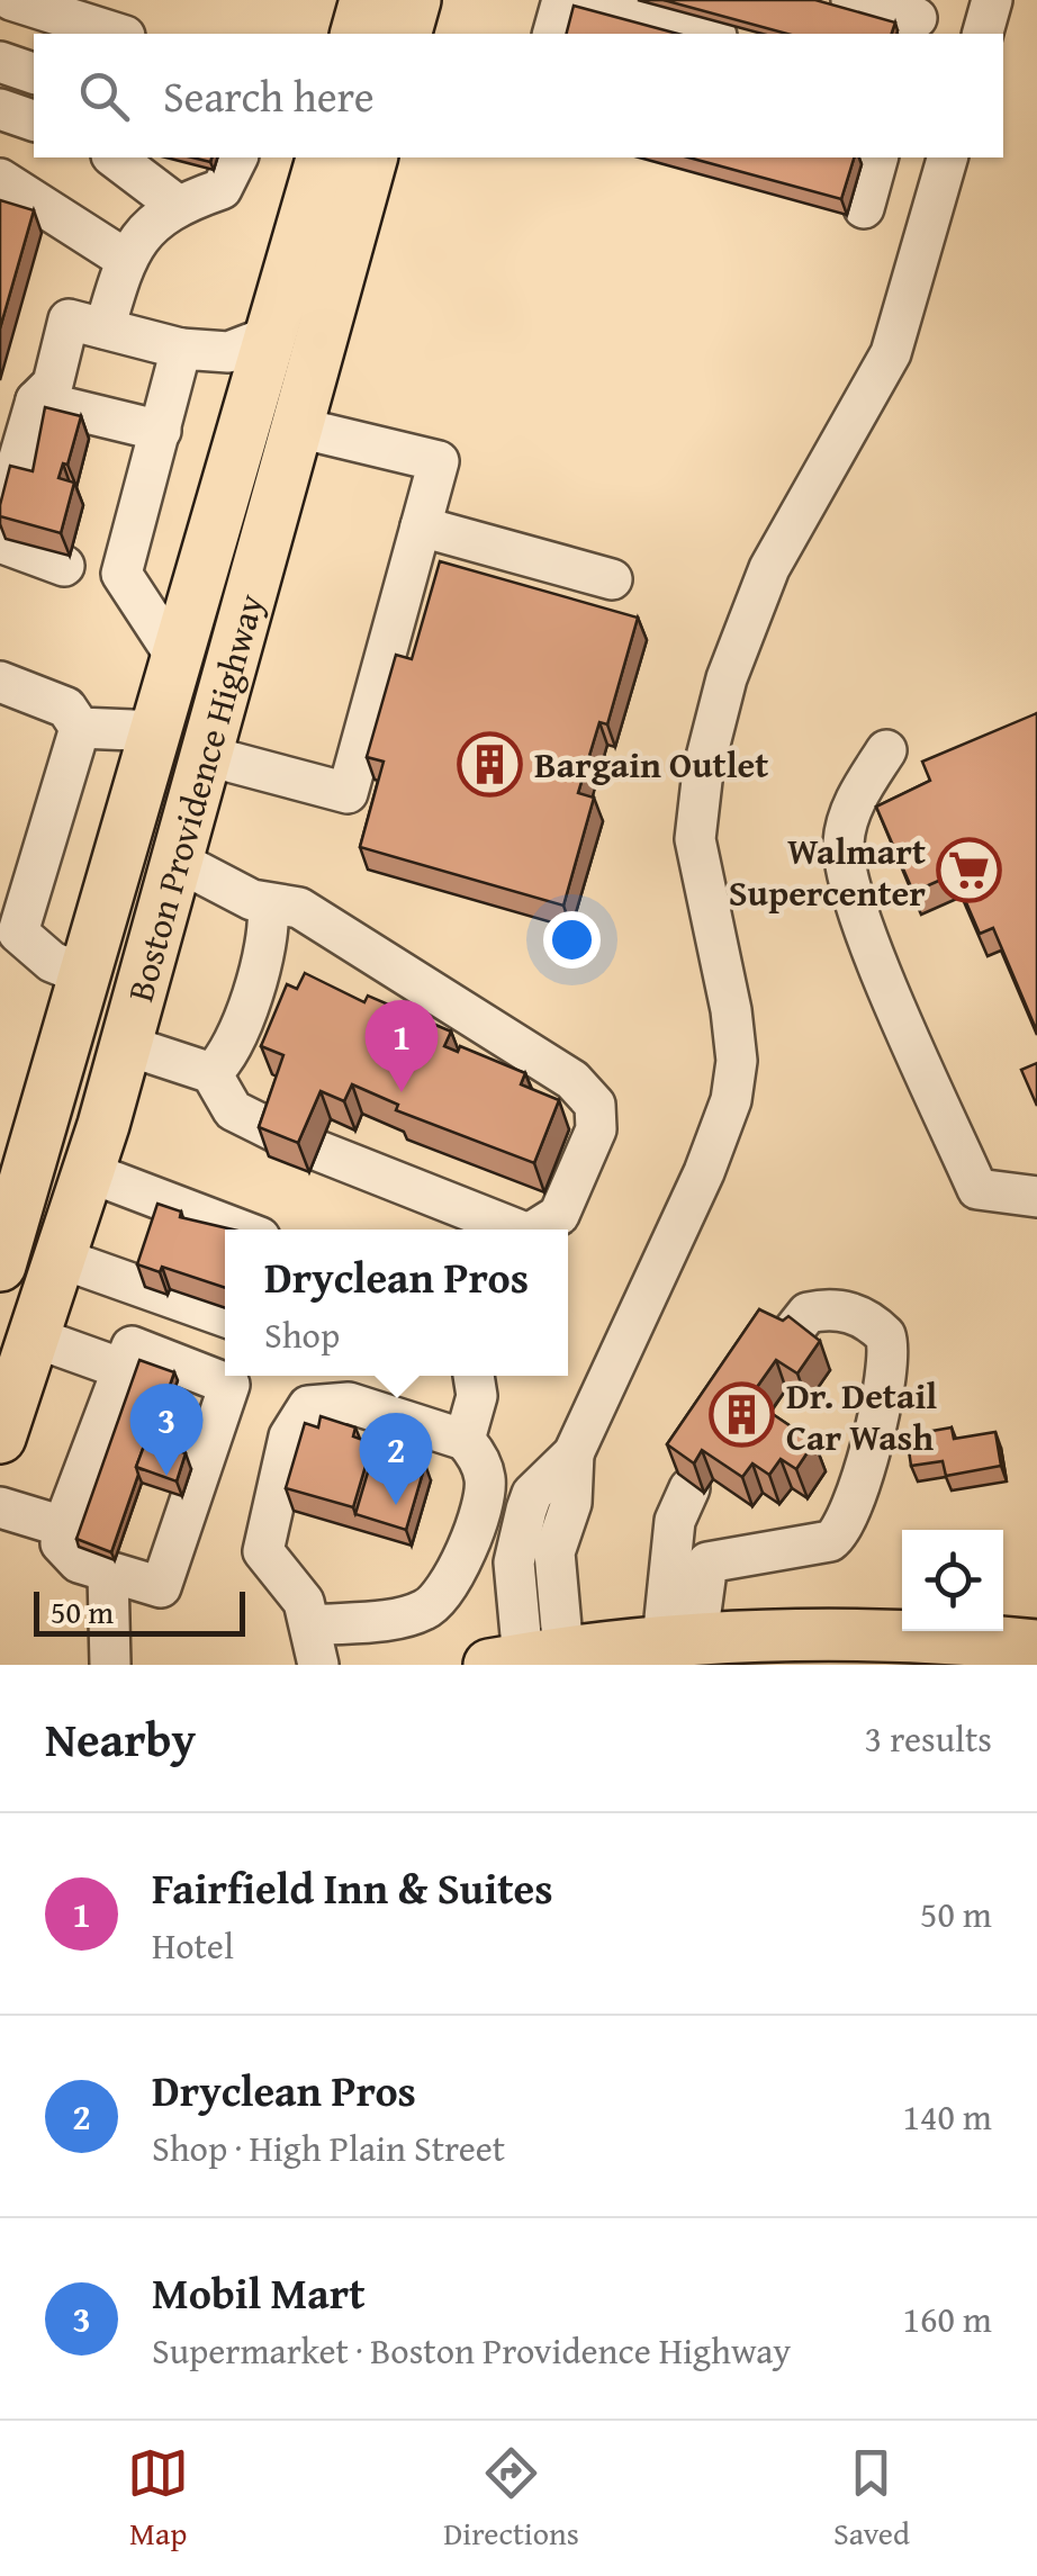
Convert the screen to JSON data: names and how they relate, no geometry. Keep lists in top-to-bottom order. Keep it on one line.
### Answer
{"streets":{"main road":["Boston Providence Highway"]},"places":{"building":["Bargain Outlet","Dr. Detail Car Wash"],"supermarket":["Walmart Supercenter"]},"scale_bar":"50 m","page":{"search":"Search here","pins":["1","3","2"],"popup":["Dryclean Pros","Shop"],"scale":"50 m","heading":["Nearby","3 results"],"list":[{"mark":"1","name":"Fairfield Inn & Suites","note":"Hotel","value":"50 m"},{"mark":"2","name":"Dryclean Pros","note":"Shop · High Plain Street","value":"140 m"},{"mark":"3","name":"Mobil Mart","note":"Supermarket · Boston Providence Highway","value":"160 m"}],"nav":["Map","Directions","Saved"]}}
